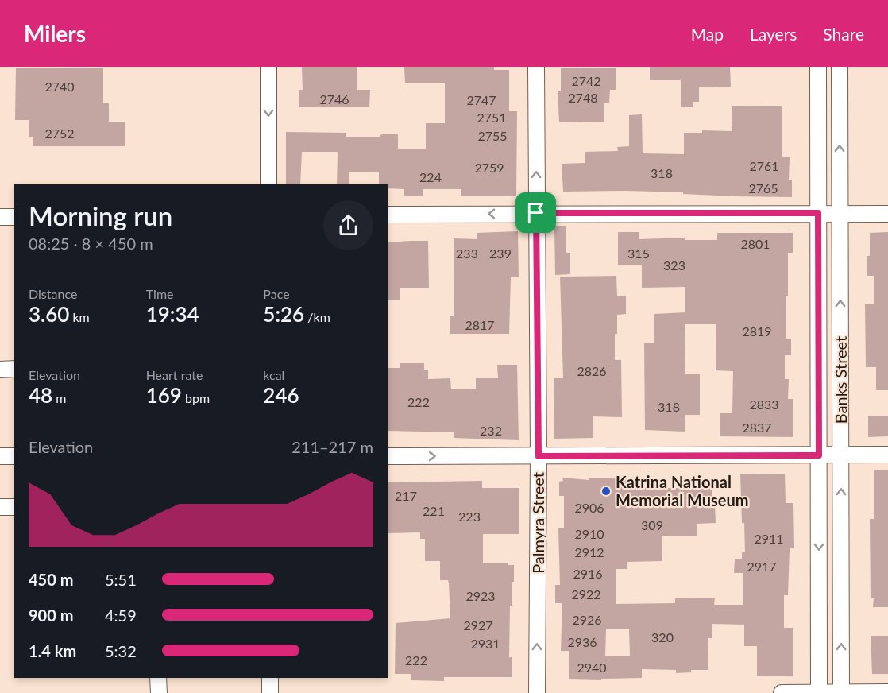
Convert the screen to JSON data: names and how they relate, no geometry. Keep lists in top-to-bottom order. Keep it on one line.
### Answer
{"streets":{"street":["Banks Street","Palmyra Street"]},"one_way":["Palmyra Street"],"places":["Katrina National Memorial Museum"],"house_numbers":["2742","2740","2748","2746","2747","2751","2752","2755","2761","2759","318","224","2765","2801","233","239","315","323","2817","2819","2826","222","2833","318","2837","232","217","2906","221","223","309","2910","2911","2912","2917","2916","2922","2923","2926","2927","320","2936","2931","222","2940"],"page":{"header":"Milers","nav":["Map","Layers","Share"],"heading":["Morning run","08:25 · 8 × 450 m"],"stats":[["Distance","3.60 km"],["Time","19:34"],["Pace","5:26 /km"],["Elevation","48 m"],["Heart rate","169 bpm"],["kcal","246"]],"chart":["Elevation","211–217 m"],"list":[{"name":"450 m","note":"5:51"},{"name":"900 m","note":"4:59"},{"name":"1.4 km","note":"5:32"}]}}
